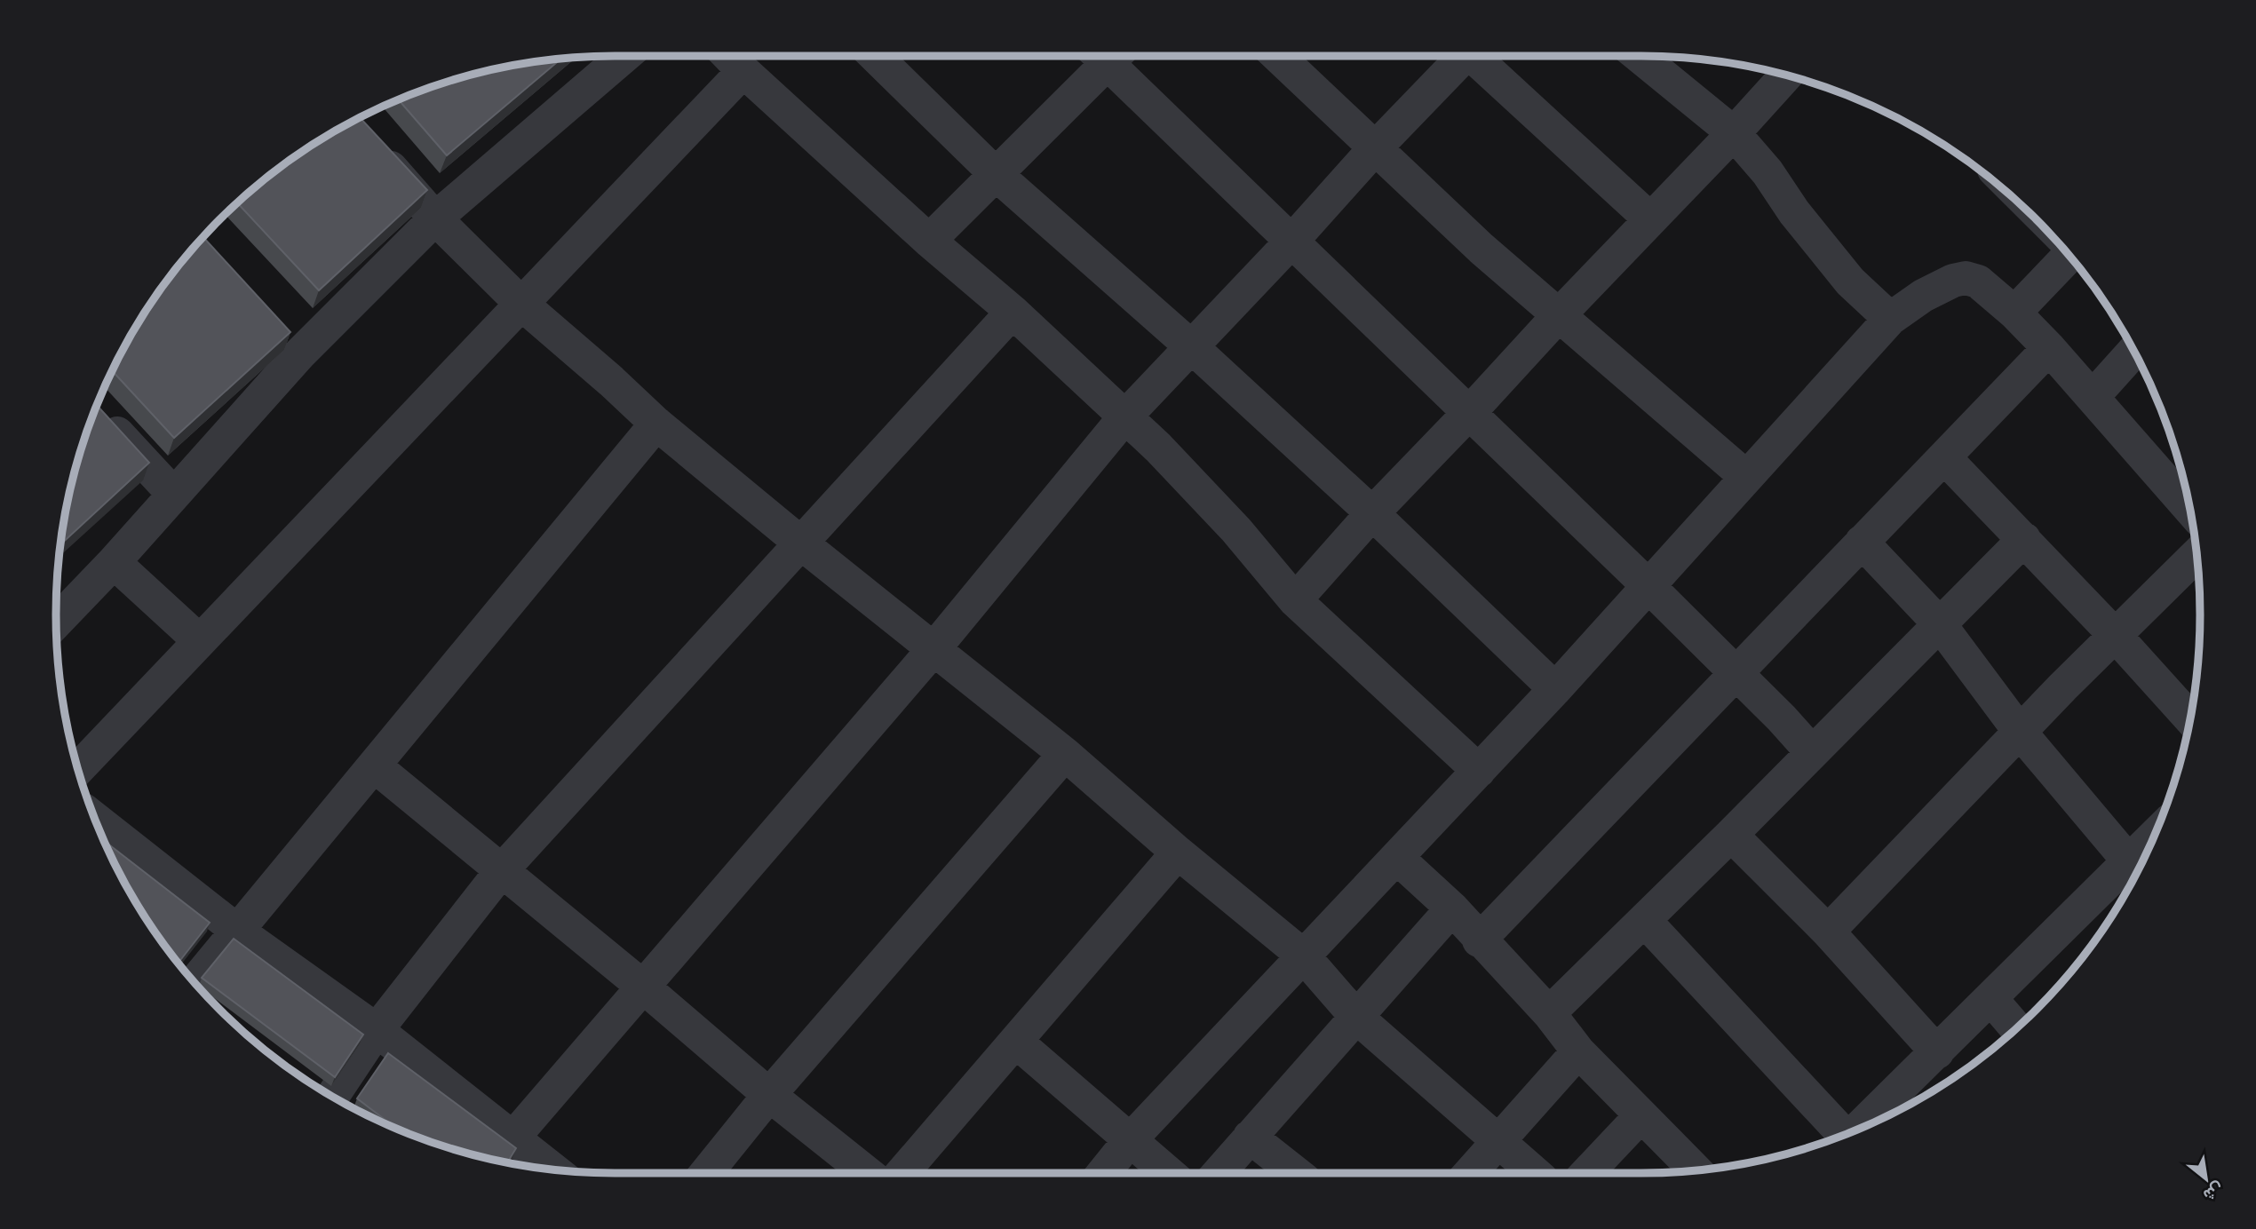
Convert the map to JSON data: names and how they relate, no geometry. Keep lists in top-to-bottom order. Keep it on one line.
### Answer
{"north":"bottom right"}
